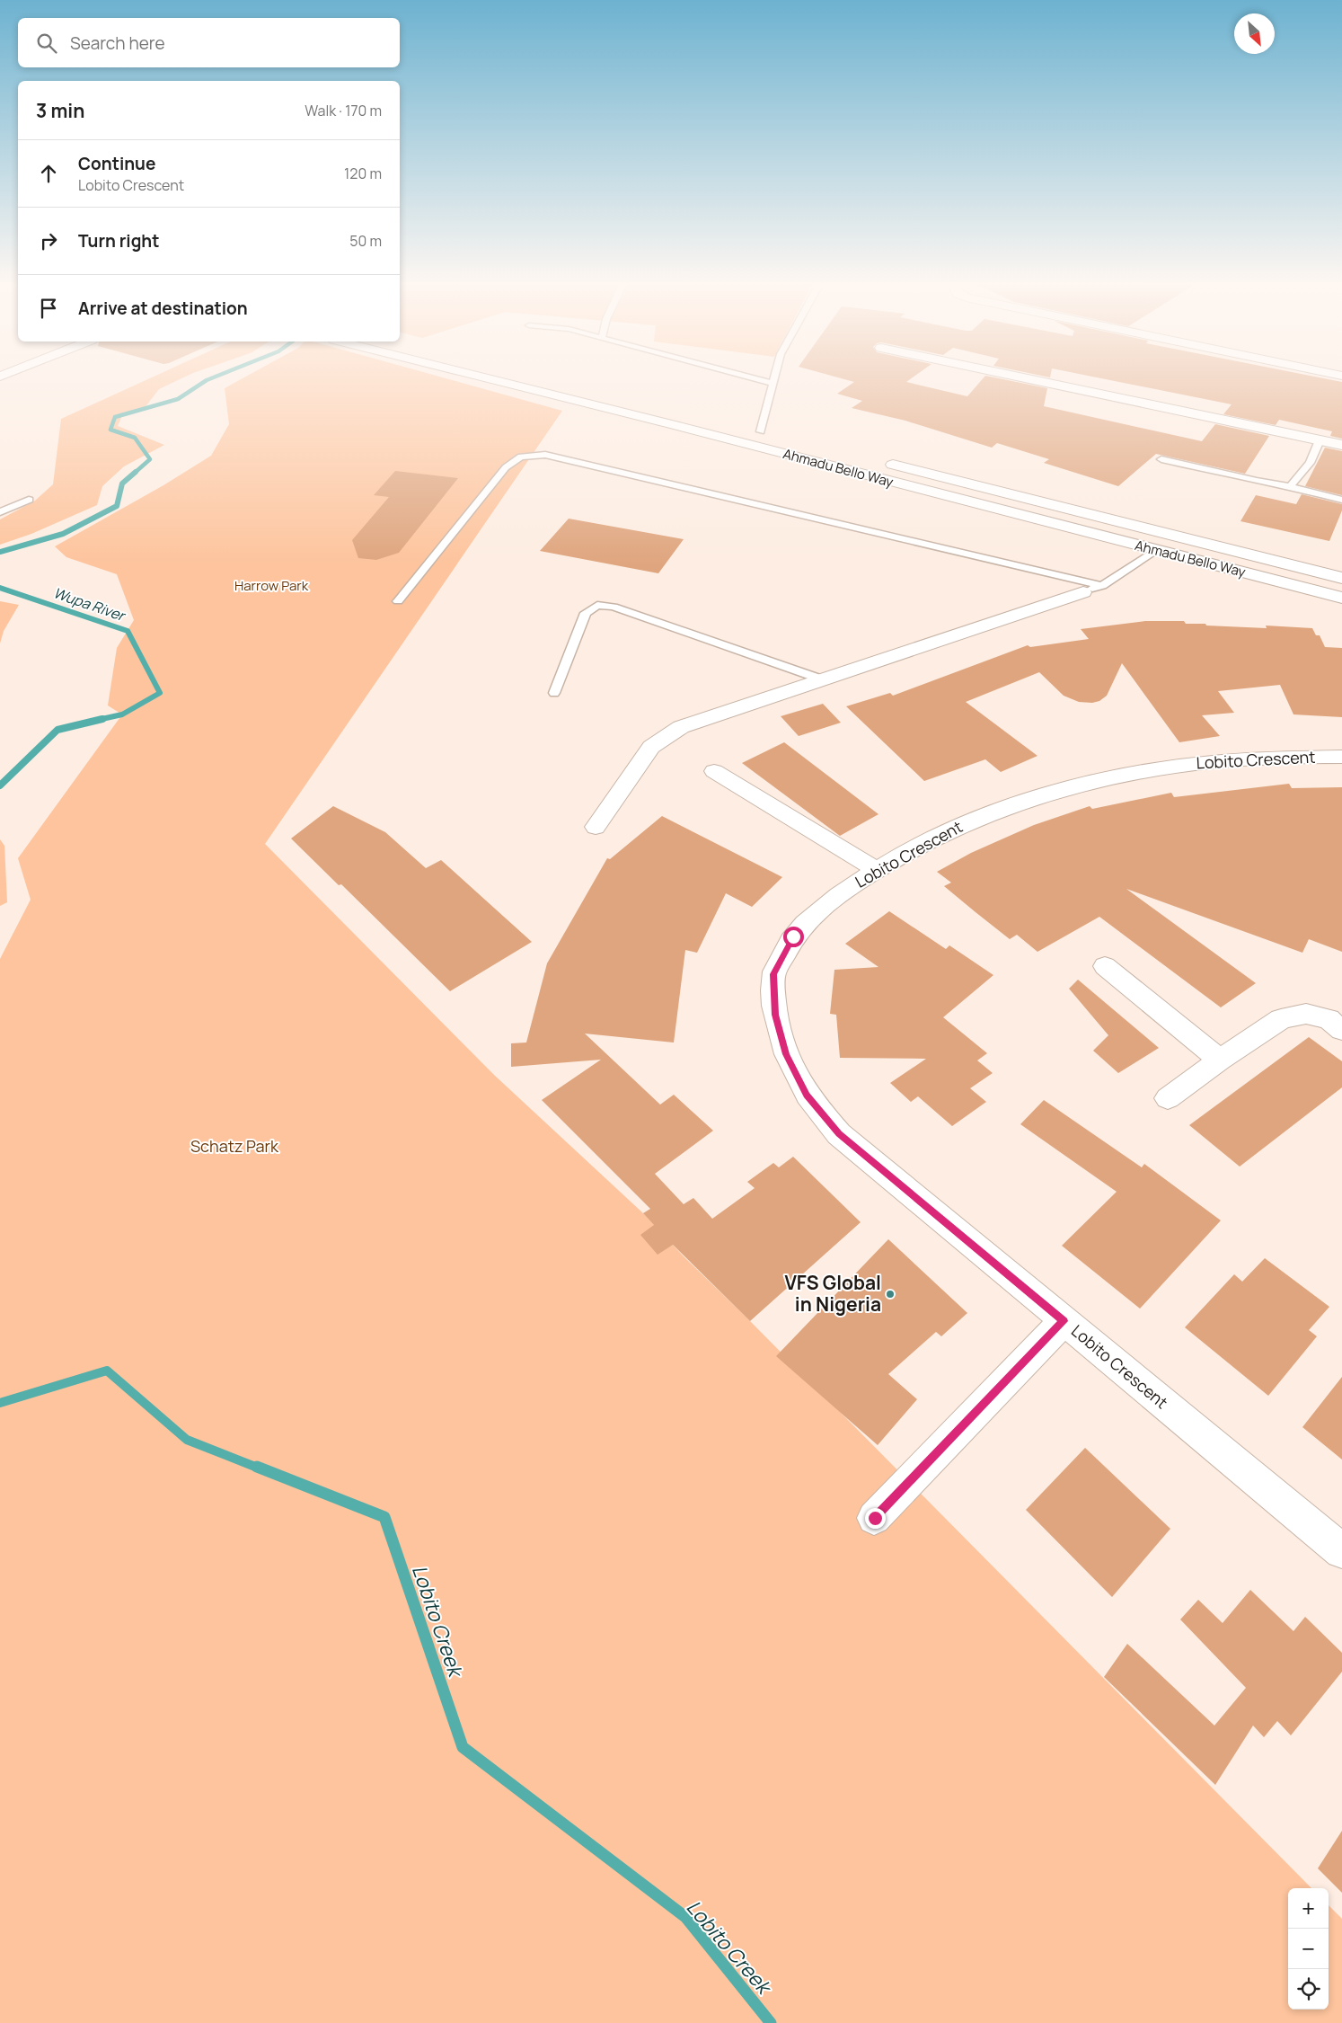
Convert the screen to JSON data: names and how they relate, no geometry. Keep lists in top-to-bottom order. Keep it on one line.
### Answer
{"streets":{"street":["Ahmadu Bello Way","Lobito Crescent"]},"water":["Wupa River","Lobito Creek"],"parks":["Harrow Park","Schatz Park"],"places":["VFS Global in Nigeria"],"north":"bottom right","page":{"search":"Search here","heading":["3 min","Walk · 170 m"],"list":[["Continue","Lobito Crescent","120 m"],["Turn right","50 m"],"Arrive at destination"],"map_buttons":["+","−"]}}
